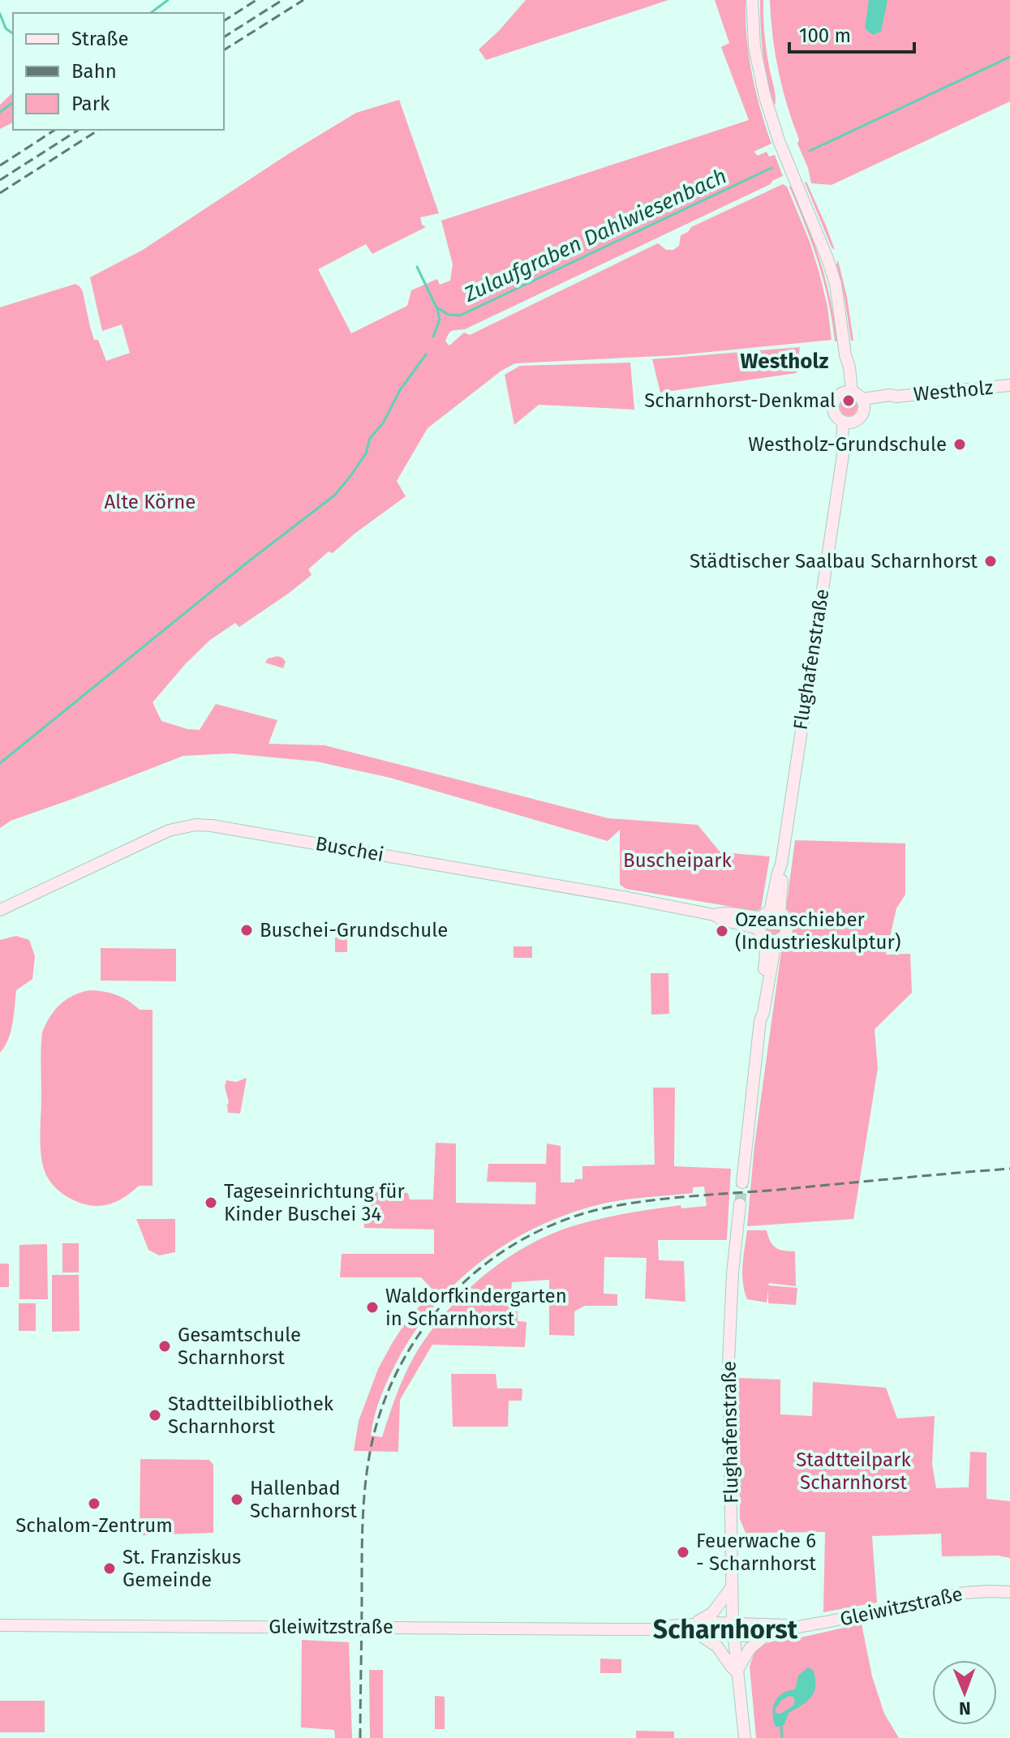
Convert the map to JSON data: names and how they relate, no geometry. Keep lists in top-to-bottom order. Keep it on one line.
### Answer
{"streets":{"street":["Westholz","Flughafenstraße","Buschei","Gleiwitzstraße"]},"crossings":[["Westholz","Flughafenstraße"],["Flughafenstraße","Buschei"],["Flughafenstraße","Gleiwitzstraße"]],"districts":["Westholz","Scharnhorst"],"water":["Zulaufgraben Dahlwiesenbach"],"parks":["Alte Körne","Buscheipark","Stadtteilpark Scharnhorst"],"places":["Scharnhorst-Denkmal","Westholz-Grundschule","Städtischer Saalbau Scharnhorst","Buschei-Grundschule","Ozeanschieber (Industrieskulptur)","Tageseinrichtung für Kinder Buschei 34","Waldorfkindergarten in Scharnhorst","Gesamtschule Scharnhorst","Stadtteilbibliothek Scharnhorst","Hallenbad Scharnhorst","Schalom-Zentrum","Feuerwache 6 - Scharnhorst","St. Franziskus Gemeinde"],"legend":["Straße","Bahn","Park"],"scale_bar":"100 m","north":"bottom"}
